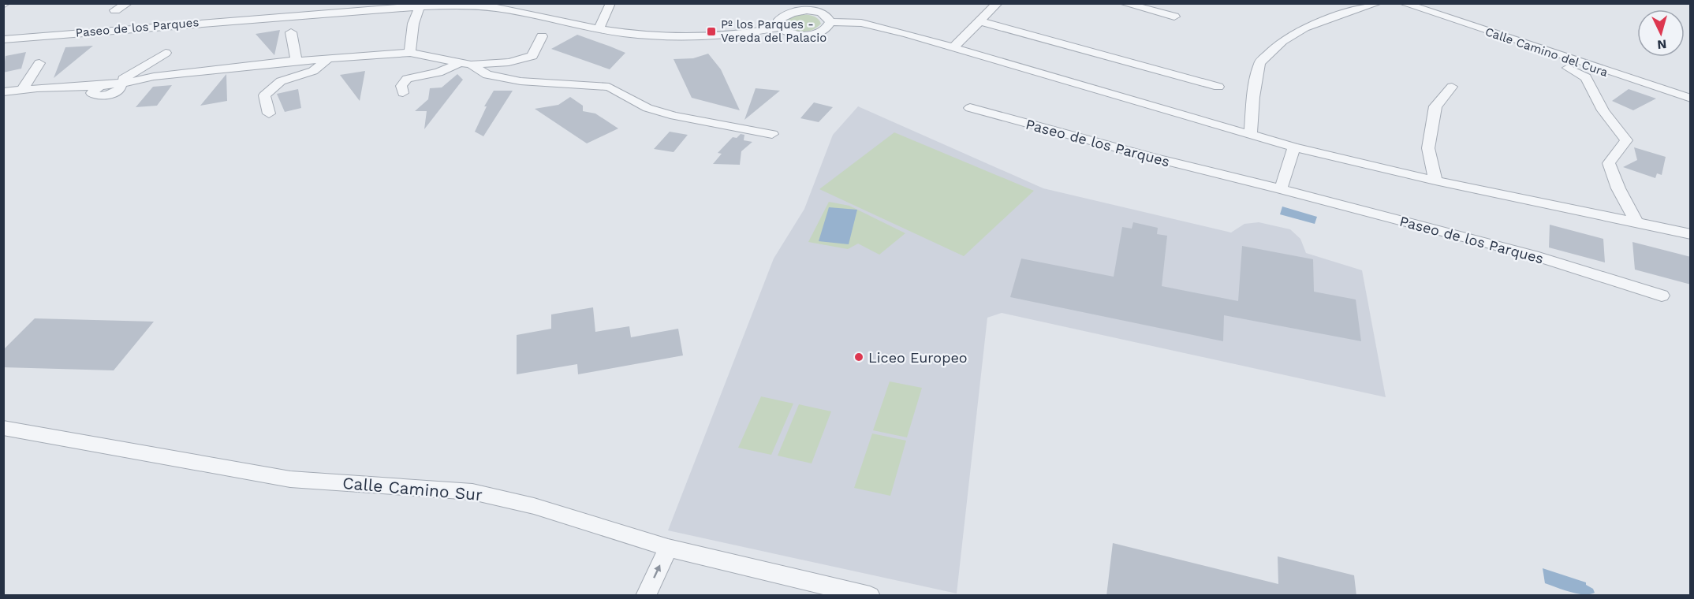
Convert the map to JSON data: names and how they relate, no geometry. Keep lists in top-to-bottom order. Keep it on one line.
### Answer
{"streets":{"street":["Paseo de los Parques","Calle Camino del Cura","Calle Camino Sur"]},"places":{"transit":["Pº los Parques - Vereda del Palacio"],"other":["Liceo Europeo"]},"north":"bottom"}
